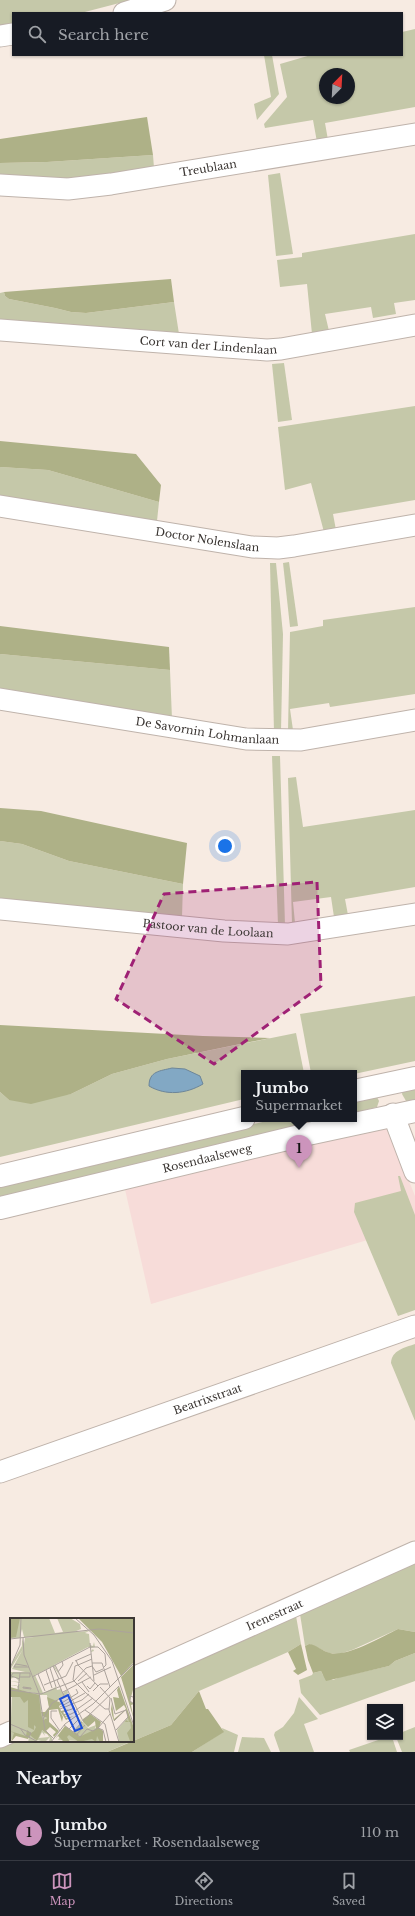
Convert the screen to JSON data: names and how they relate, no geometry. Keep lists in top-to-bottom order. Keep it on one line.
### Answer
{"streets":{"street":["Treublaan","Cort van der Lindenlaan","Doctor Nolenslaan","De Savornin Lohmanlaan","Pastoor van de Loolaan","Rosendaalseweg","Beatrixstraat","Irenestraat"]},"north":"top right","page":{"search":"Search here","popup":["Jumbo","Supermarket"],"pins":"1","heading":"Nearby","list":[{"mark":"1","name":"Jumbo","note":"Supermarket · Rosendaalseweg","value":"110 m"}],"nav":["Map","Directions","Saved"]}}
